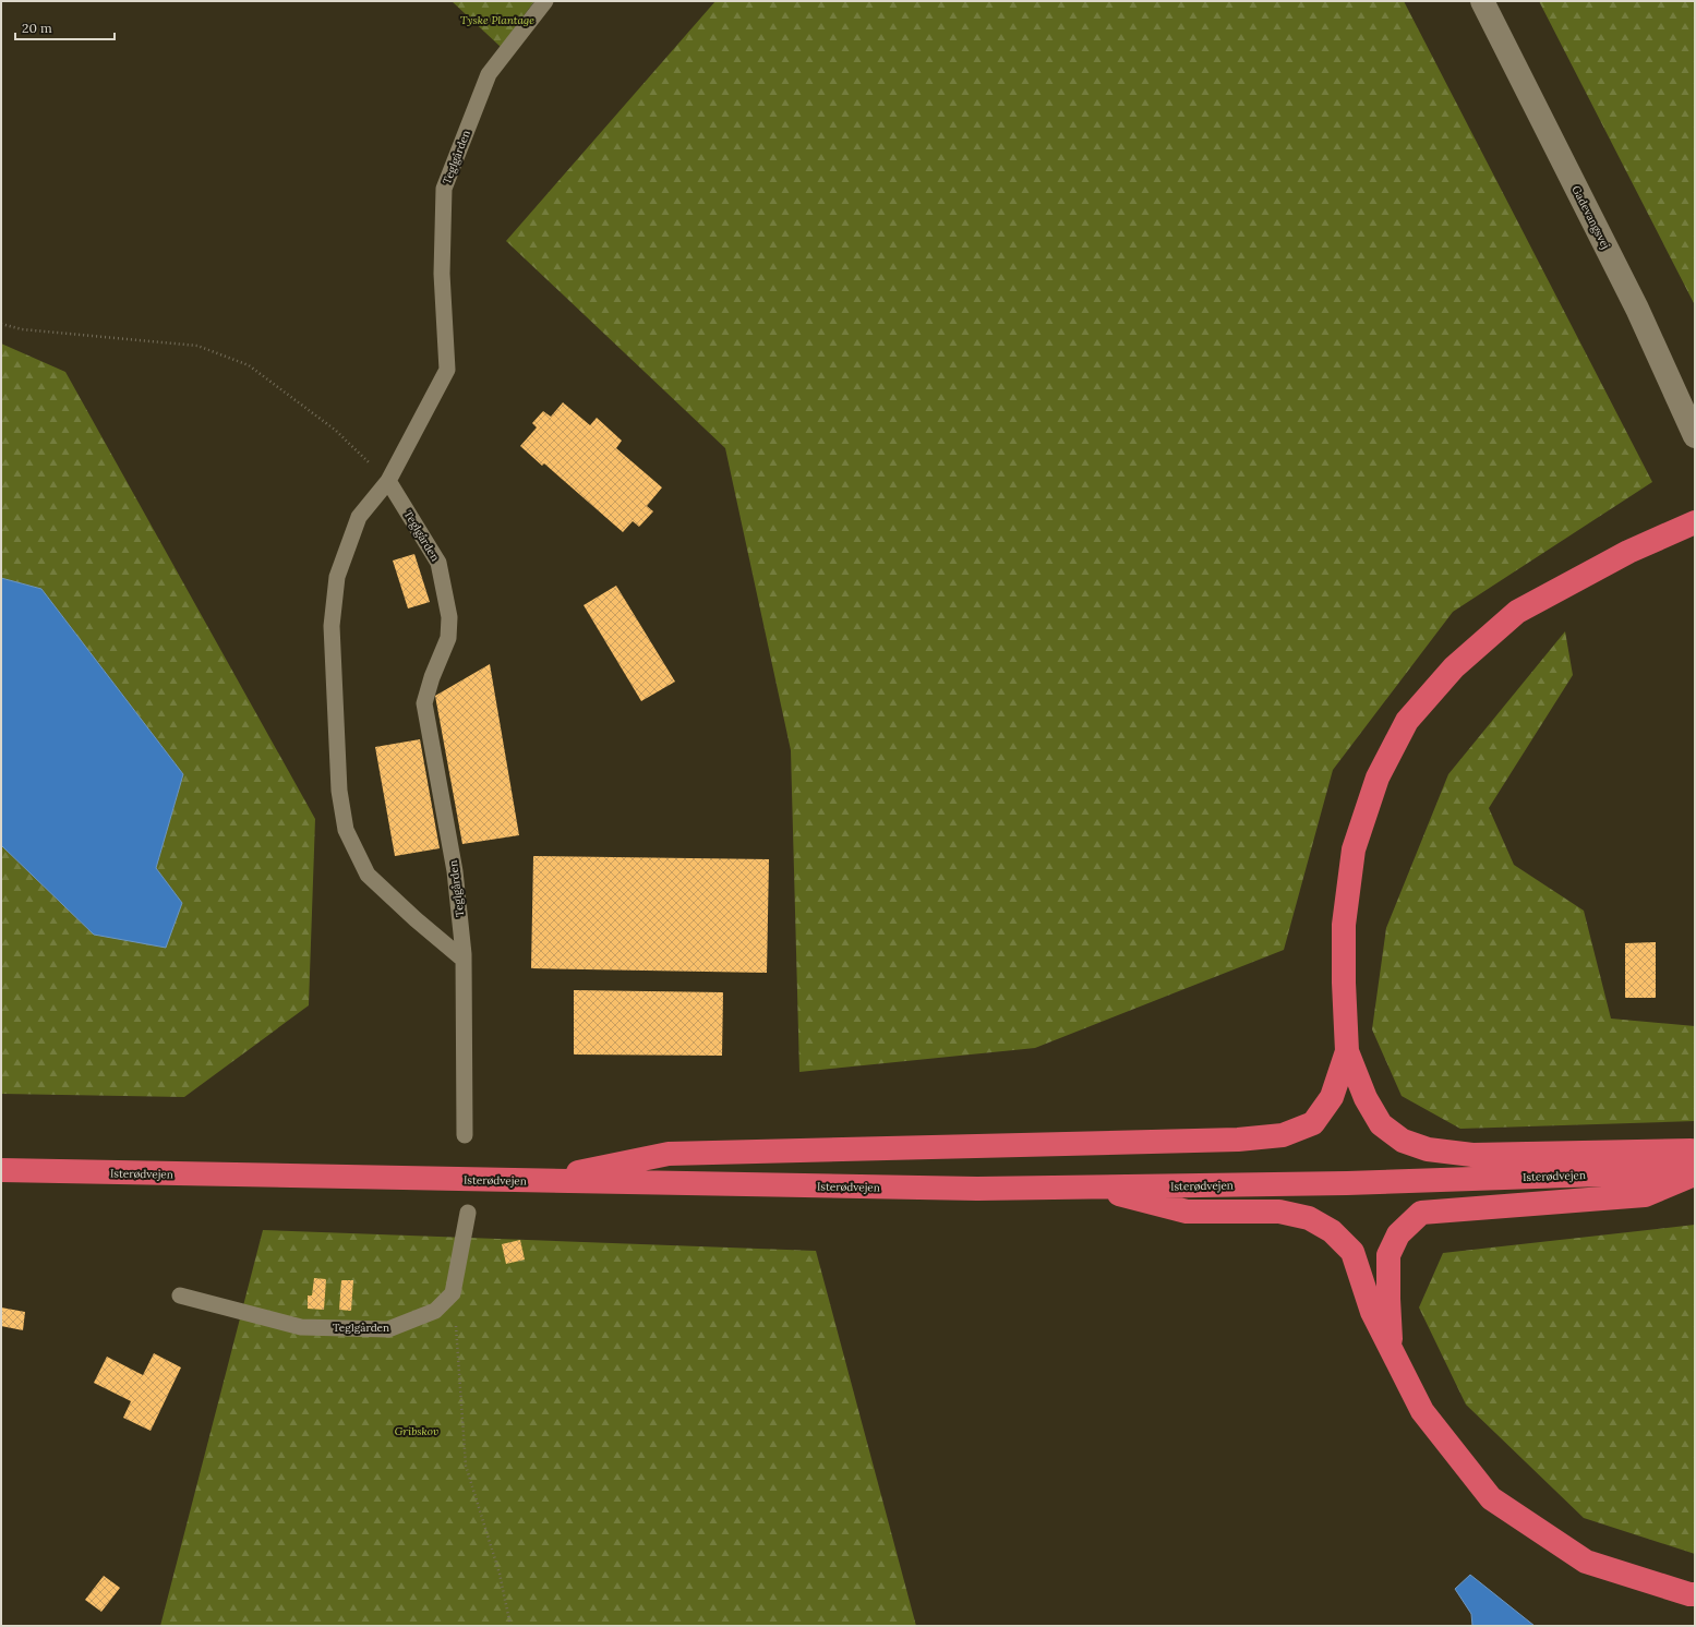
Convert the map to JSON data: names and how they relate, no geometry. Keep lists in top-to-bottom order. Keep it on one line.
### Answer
{"streets":{"highway":["Isterødvejen"],"street":["Gadevangsvej"],"lane":["Teglgården"]},"parks":["Tyske Plantage","Gribskov"],"scale_bar":"20 m"}
